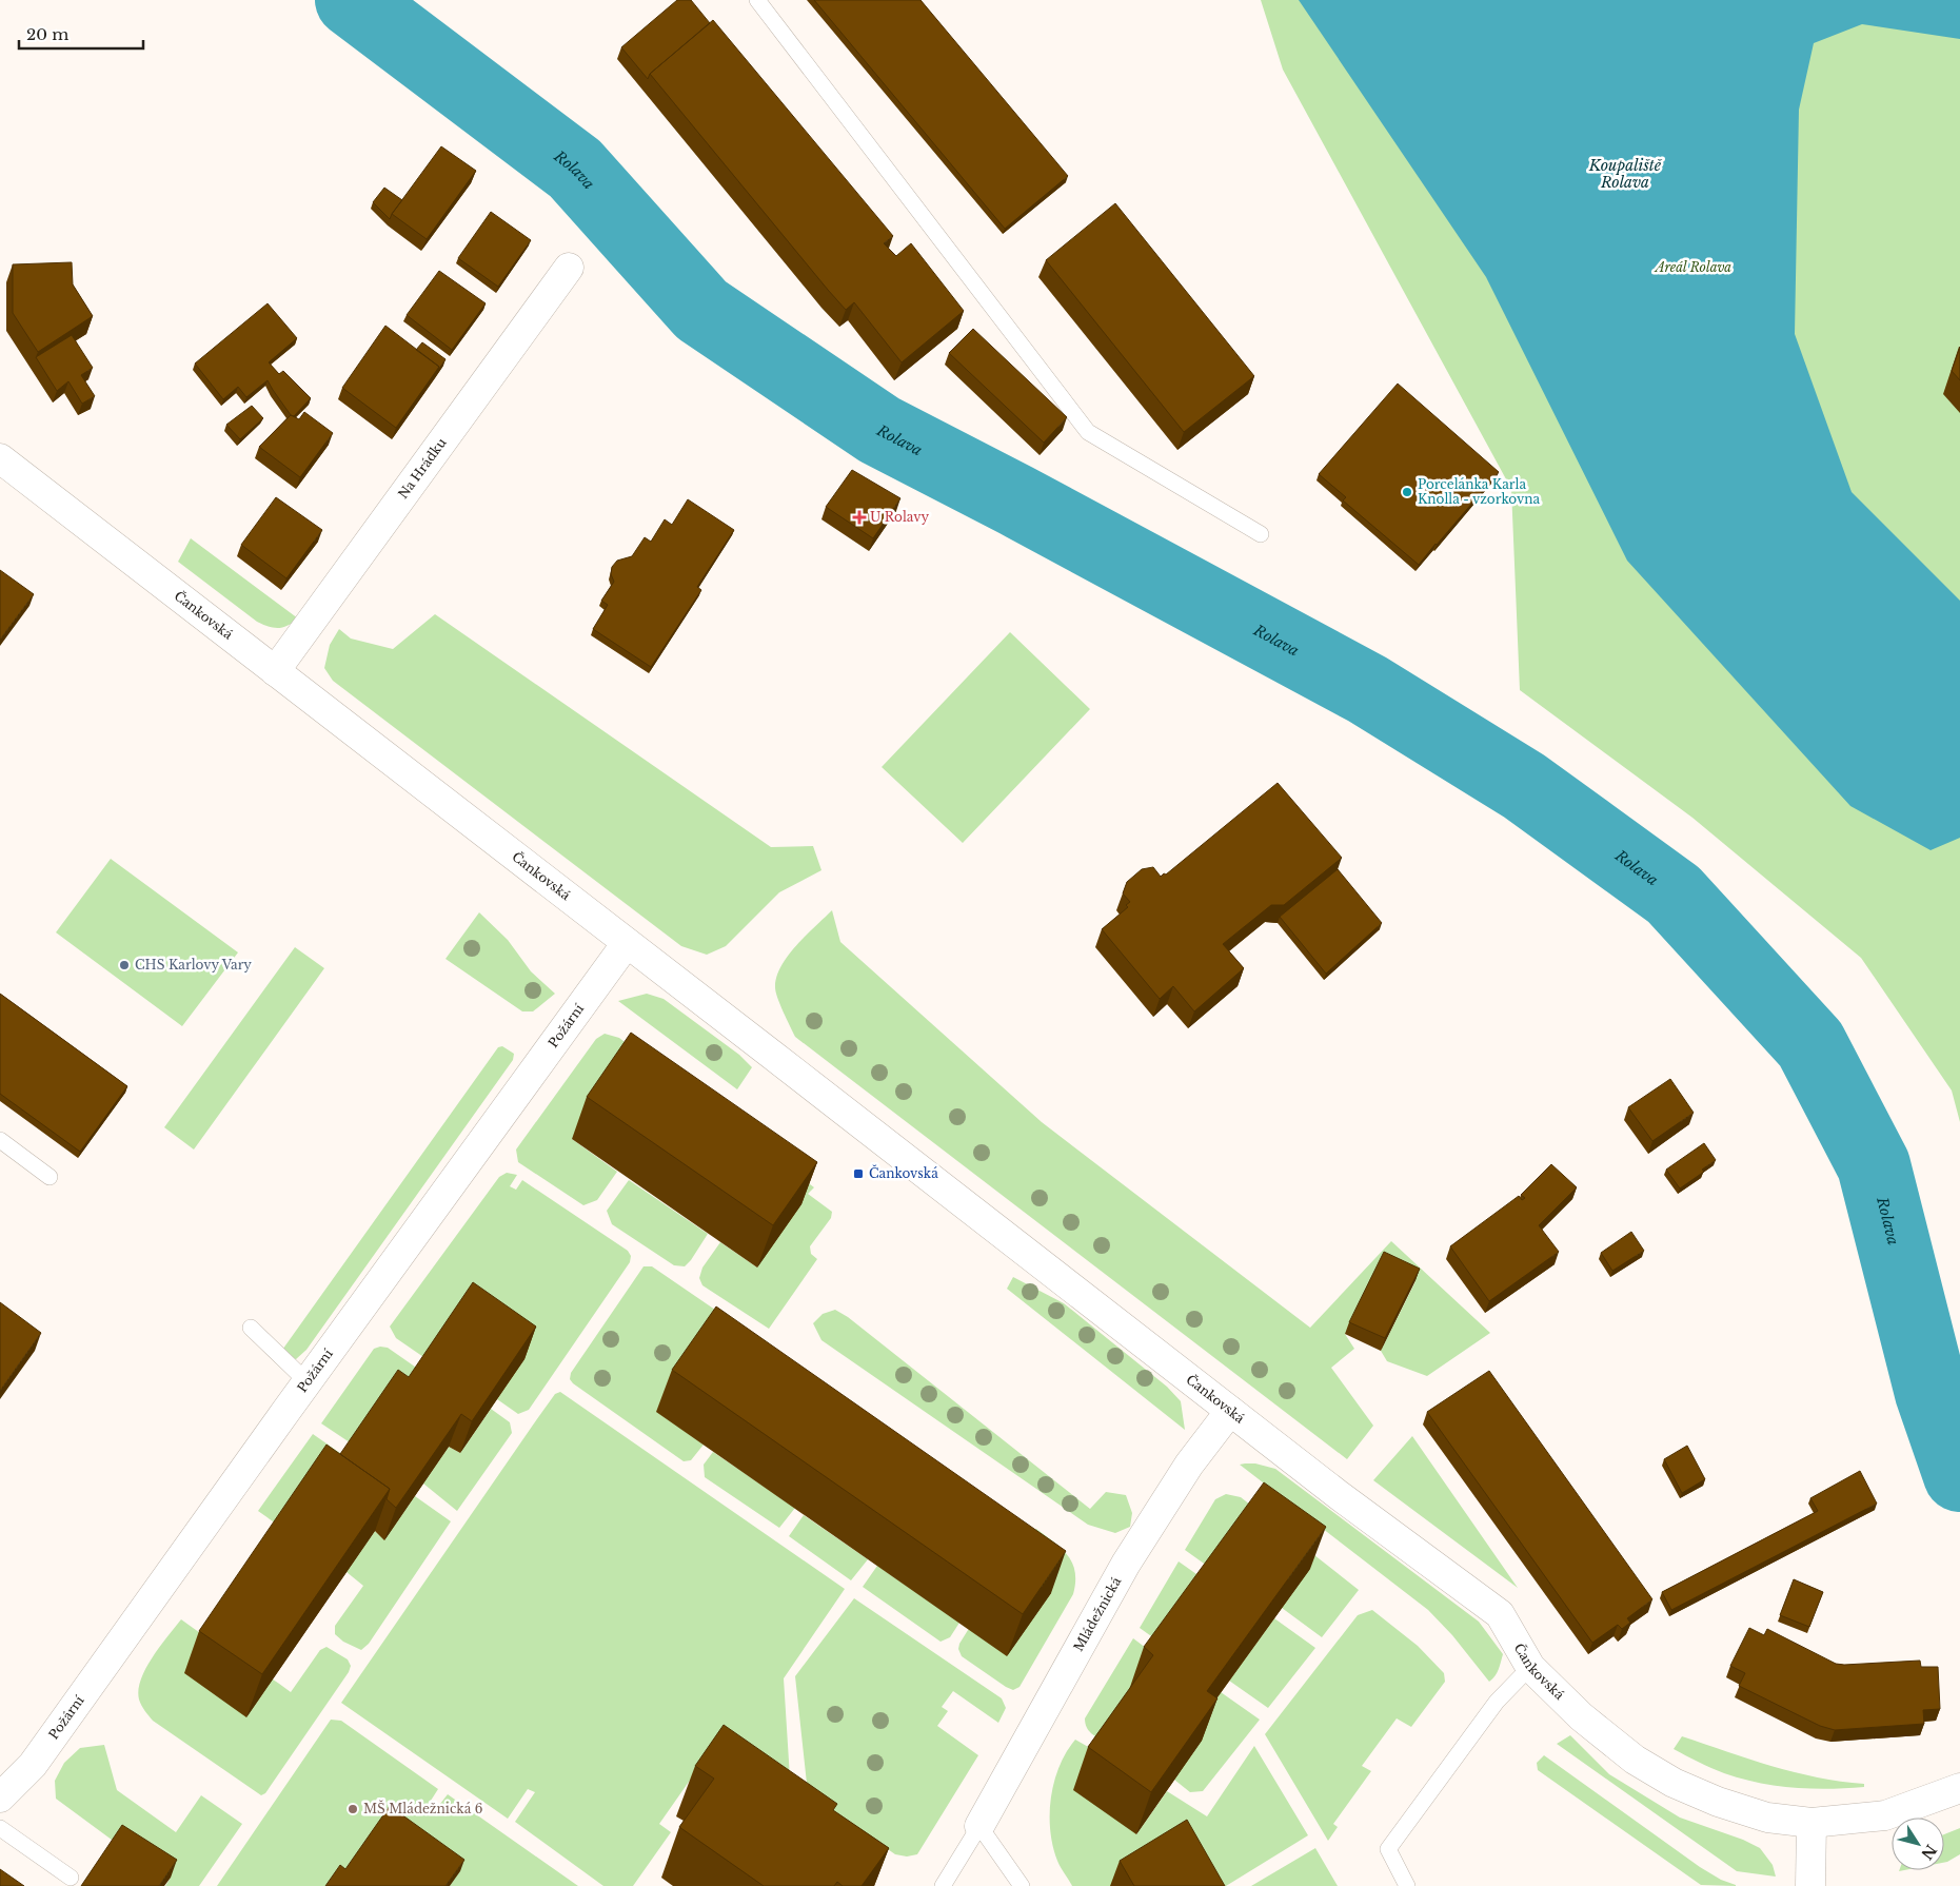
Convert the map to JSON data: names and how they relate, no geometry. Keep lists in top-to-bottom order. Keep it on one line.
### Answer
{"streets":{"street":["Na Hrádku","Čankovská","Požární","Mládežnická"]},"crossings":[["Na Hrádku","Čankovská"],["Čankovská","Požární"],["Čankovská","Mládežnická"]],"water":["Koupaliště Rolava","Rolava"],"parks":["Areál Rolava"],"places":{"other":["Porcelánka Karla Knolla - vzorkovna","CHS Karlovy Vary","MŠ Mládežnická 6"],"health":["U Rolavy"],"transit":["Čankovská"]},"scale_bar":"20 m","north":"bottom right"}
